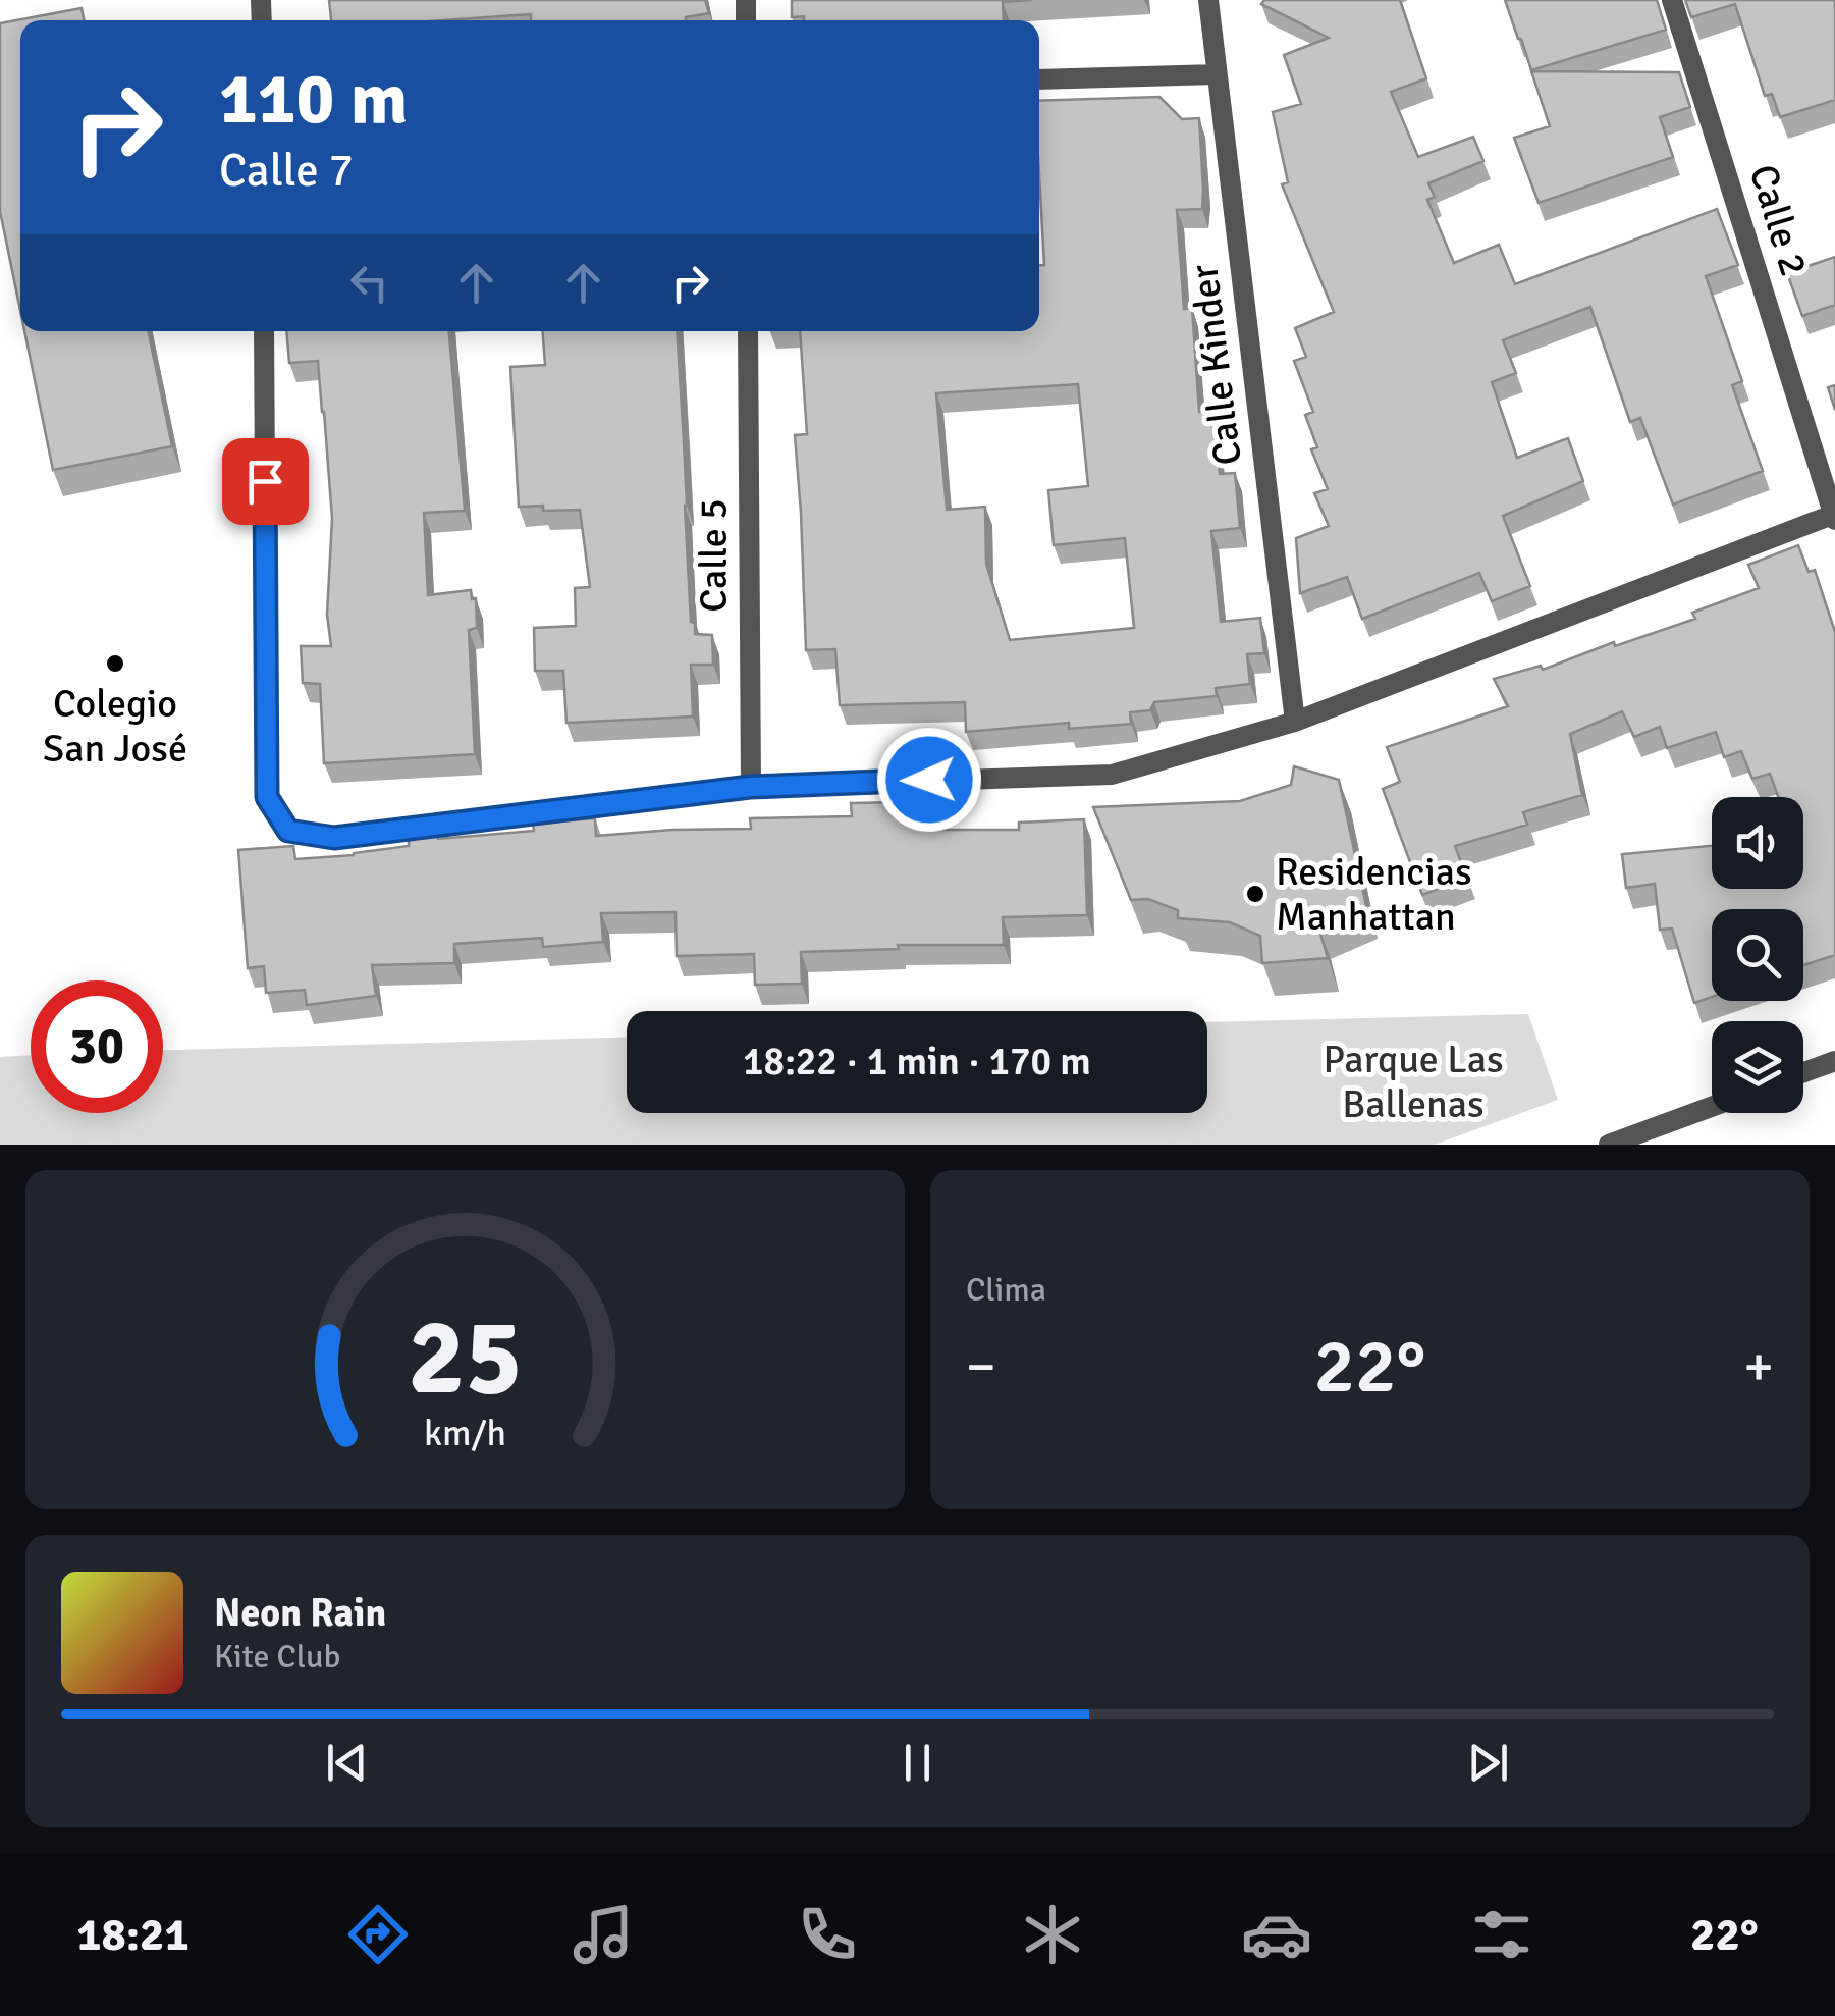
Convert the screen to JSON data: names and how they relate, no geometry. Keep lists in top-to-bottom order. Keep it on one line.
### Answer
{"streets":{"street":["Calle 2","Calle Kinder","Calle 5"]},"parks":["Parque Las Ballenas"],"places":["Colegio San José","Residencias Manhattan"],"page":{"turn":["110 m","Calle 7"],"limit":"30","trip":"18:22 · 1 min · 170 m","tile":"Clima","heat":["−","22°","+"],"song":["Neon Rain","Kite Club"],"tabs":["18:21","22°"],"gauge":["25","km/h"]}}
